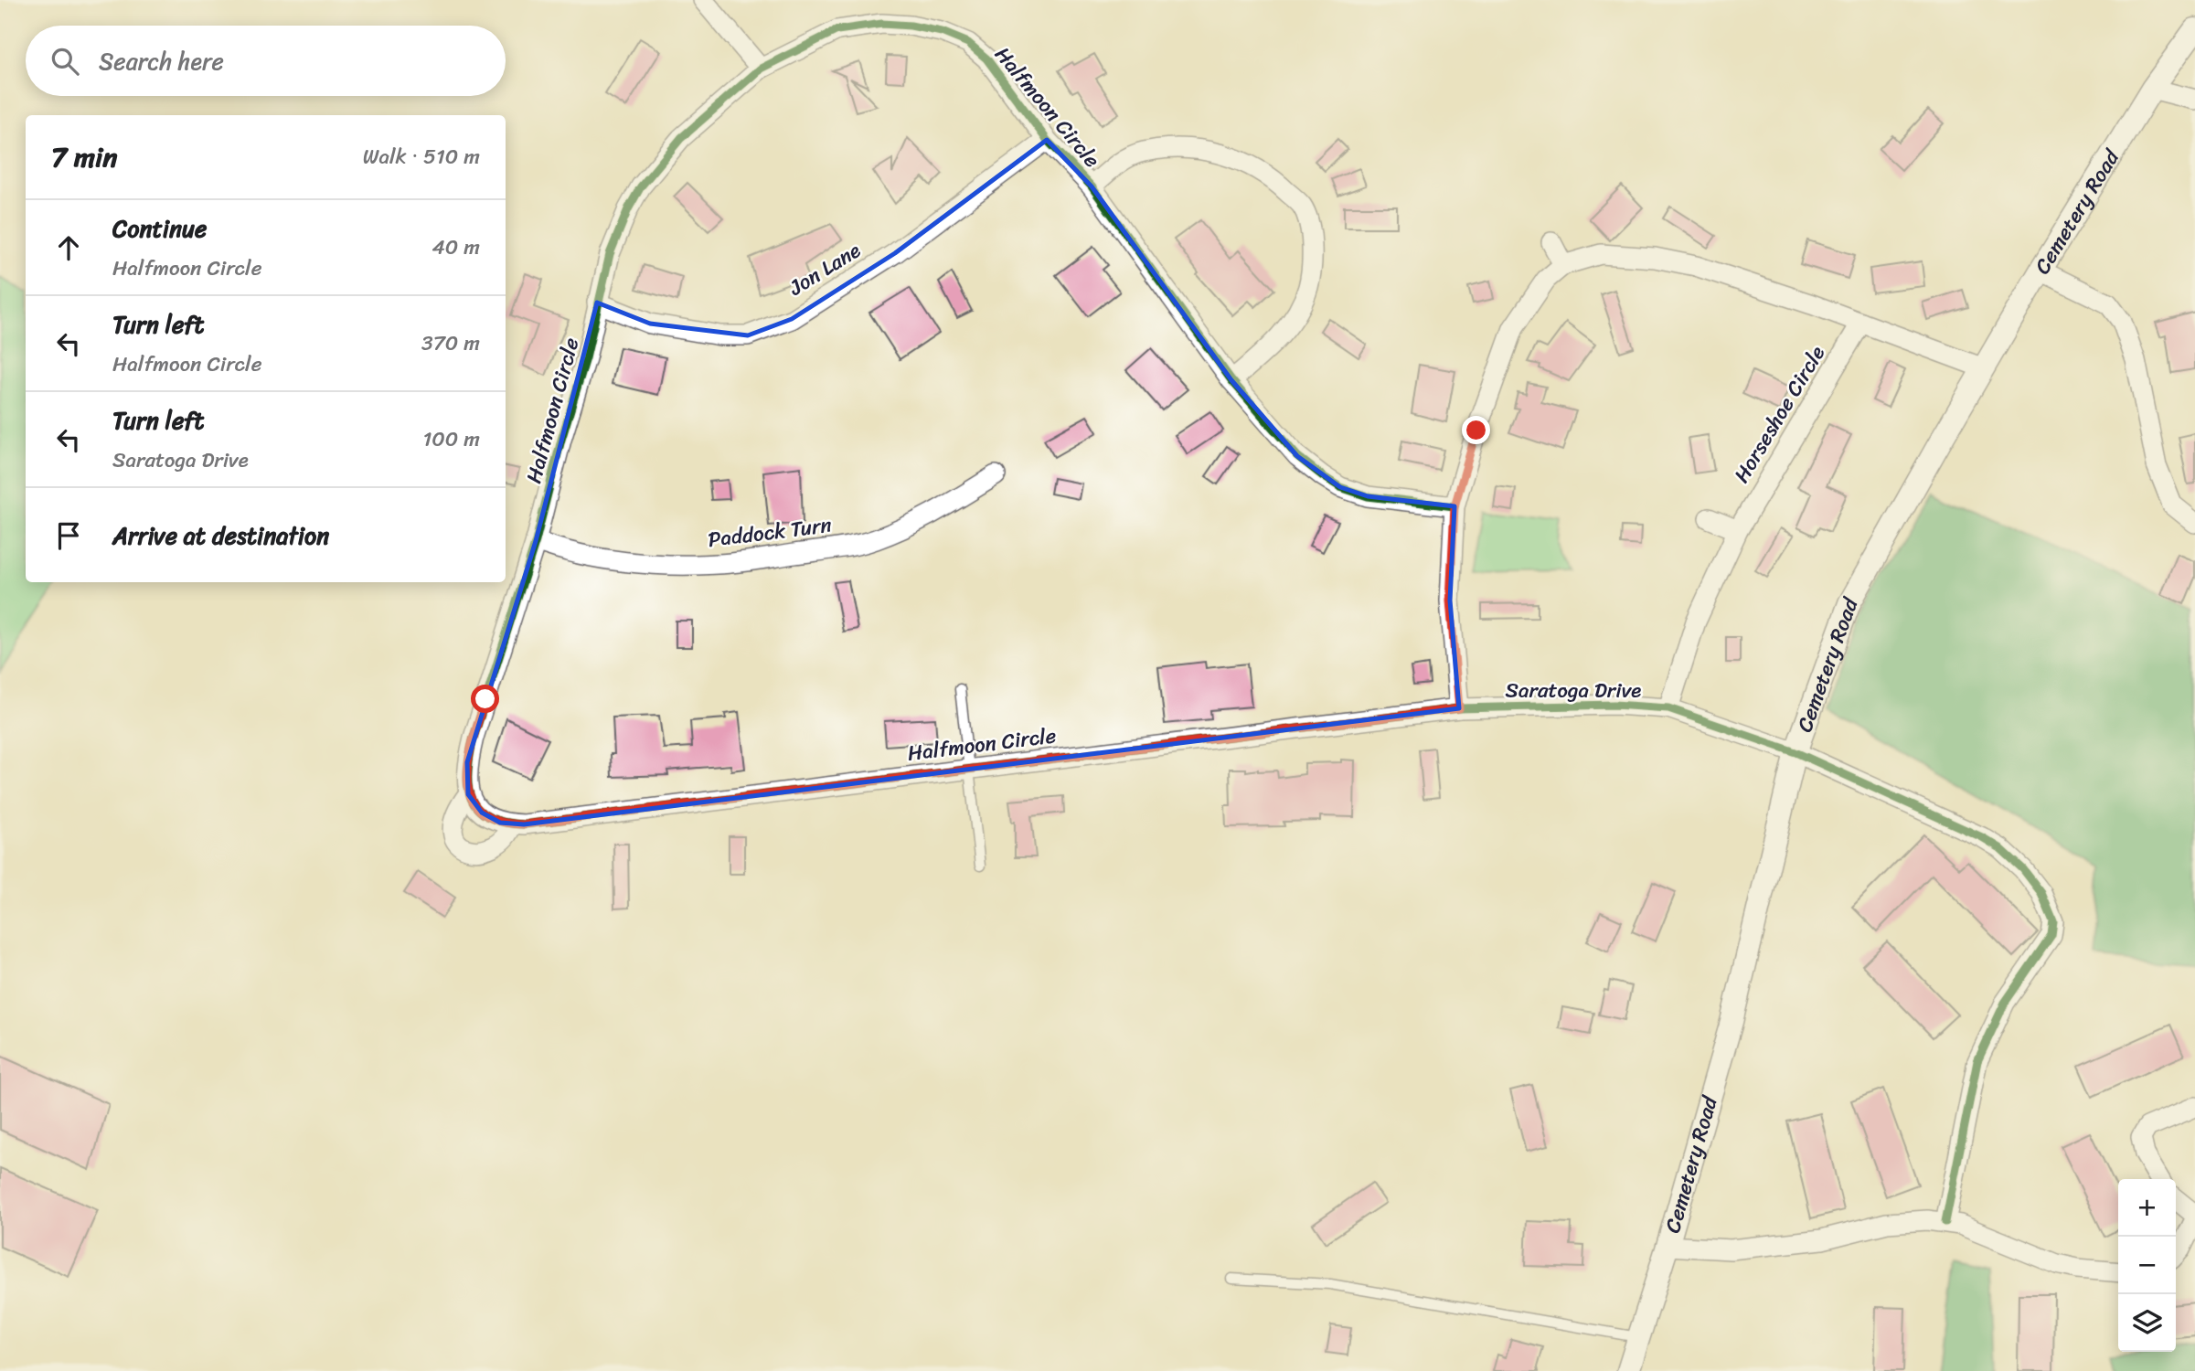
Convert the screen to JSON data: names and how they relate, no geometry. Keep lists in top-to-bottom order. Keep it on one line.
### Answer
{"streets":{"street":["Halfmoon Circle","Cemetery Road","Jon Lane","Horseshoe Circle","Paddock Turn","Saratoga Drive"]},"crossings":[["Halfmoon Circle","Jon Lane"],["Halfmoon Circle","Paddock Turn"],["Halfmoon Circle","Saratoga Drive"],["Cemetery Road","Saratoga Drive"],["Horseshoe Circle","Saratoga Drive"]],"page":{"search":"Search here","heading":["7 min","Walk · 510 m"],"list":[["Continue","Halfmoon Circle","40 m"],["Turn left","Halfmoon Circle","370 m"],["Turn left","Saratoga Drive","100 m"],"Arrive at destination"],"map_buttons":["+","−"]}}
